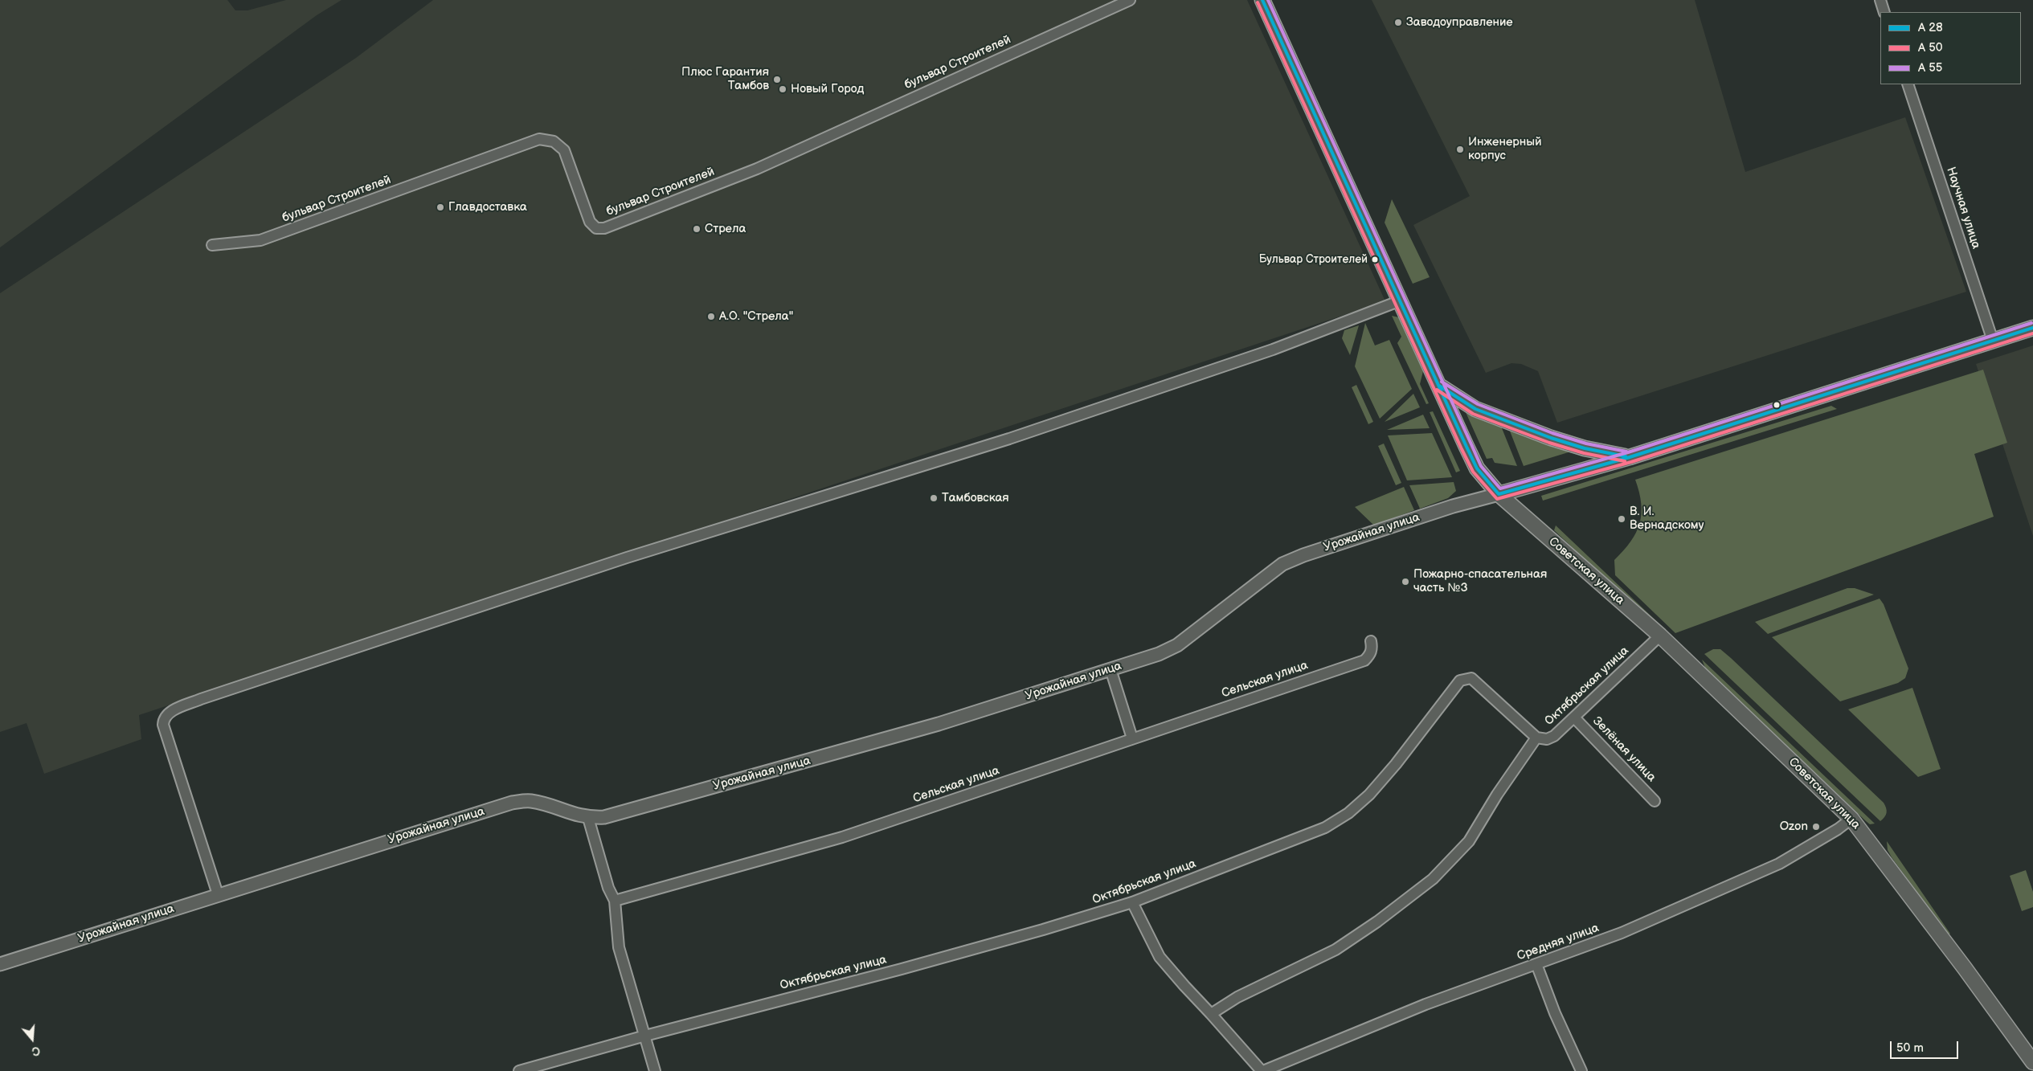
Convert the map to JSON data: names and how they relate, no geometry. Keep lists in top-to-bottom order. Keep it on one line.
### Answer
{"streets":{"main road":["Советская улица"],"street":["бульвар Строителей","Научная улица","Урожайная улица","Сельская улица","Октябрьская улица","Зелёная улица","Средняя улица"]},"crossings":[["Урожайная улица","Советская улица"],["Советская улица","Октябрьская улица"],["Советская улица","Средняя улица"],["Октябрьская улица","Зелёная улица"]],"places":["Заводоуправление","Плюс Гарантия Тамбов","Новый Город","Инженерный корпус","Главдоставка","Стрела","Бульвар Строителей","А.О. \"Стрела\"","Тамбовская","В. И. Вернадскому","Пожарно-спасательная часть №3","Ozon"],"legend":["А 28","А 50","А 55"],"scale_bar":"50 m","north":"bottom"}
